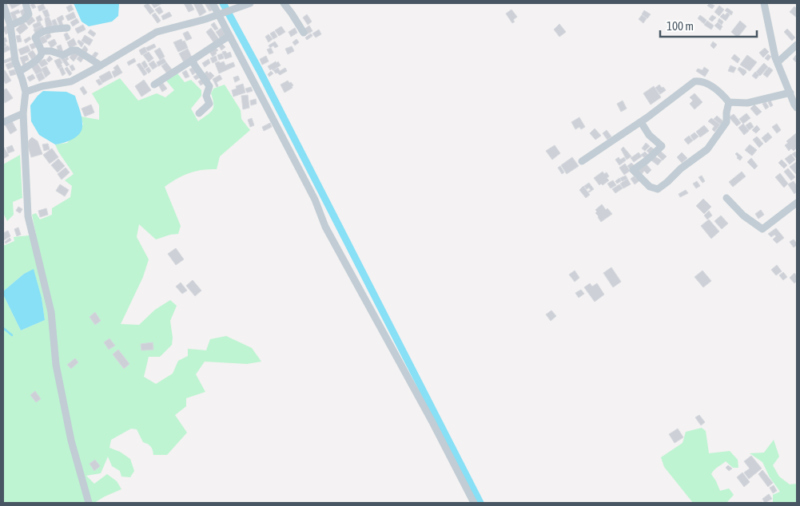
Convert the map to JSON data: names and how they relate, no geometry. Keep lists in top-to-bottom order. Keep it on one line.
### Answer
{"scale_bar":"100 m"}
